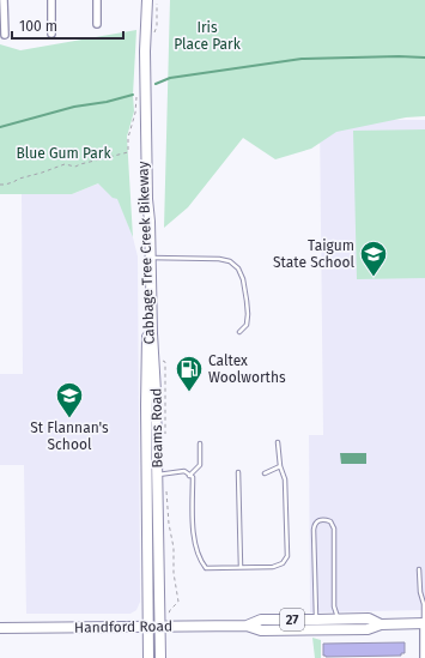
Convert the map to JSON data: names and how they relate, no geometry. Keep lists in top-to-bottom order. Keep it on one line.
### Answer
{"streets":{"main road":["Beams Road","27","Handford Road"],"path":["Cabbage Tree Creek Bikeway"]},"crossings":[["Beams Road","Handford Road"]],"parks":["Iris Place Park","Blue Gum Park"],"places":{"school or university":["Taigum State School","St Flannan's School"],"fuel station":["Caltex Woolworths"]},"scale_bar":"100 m"}
